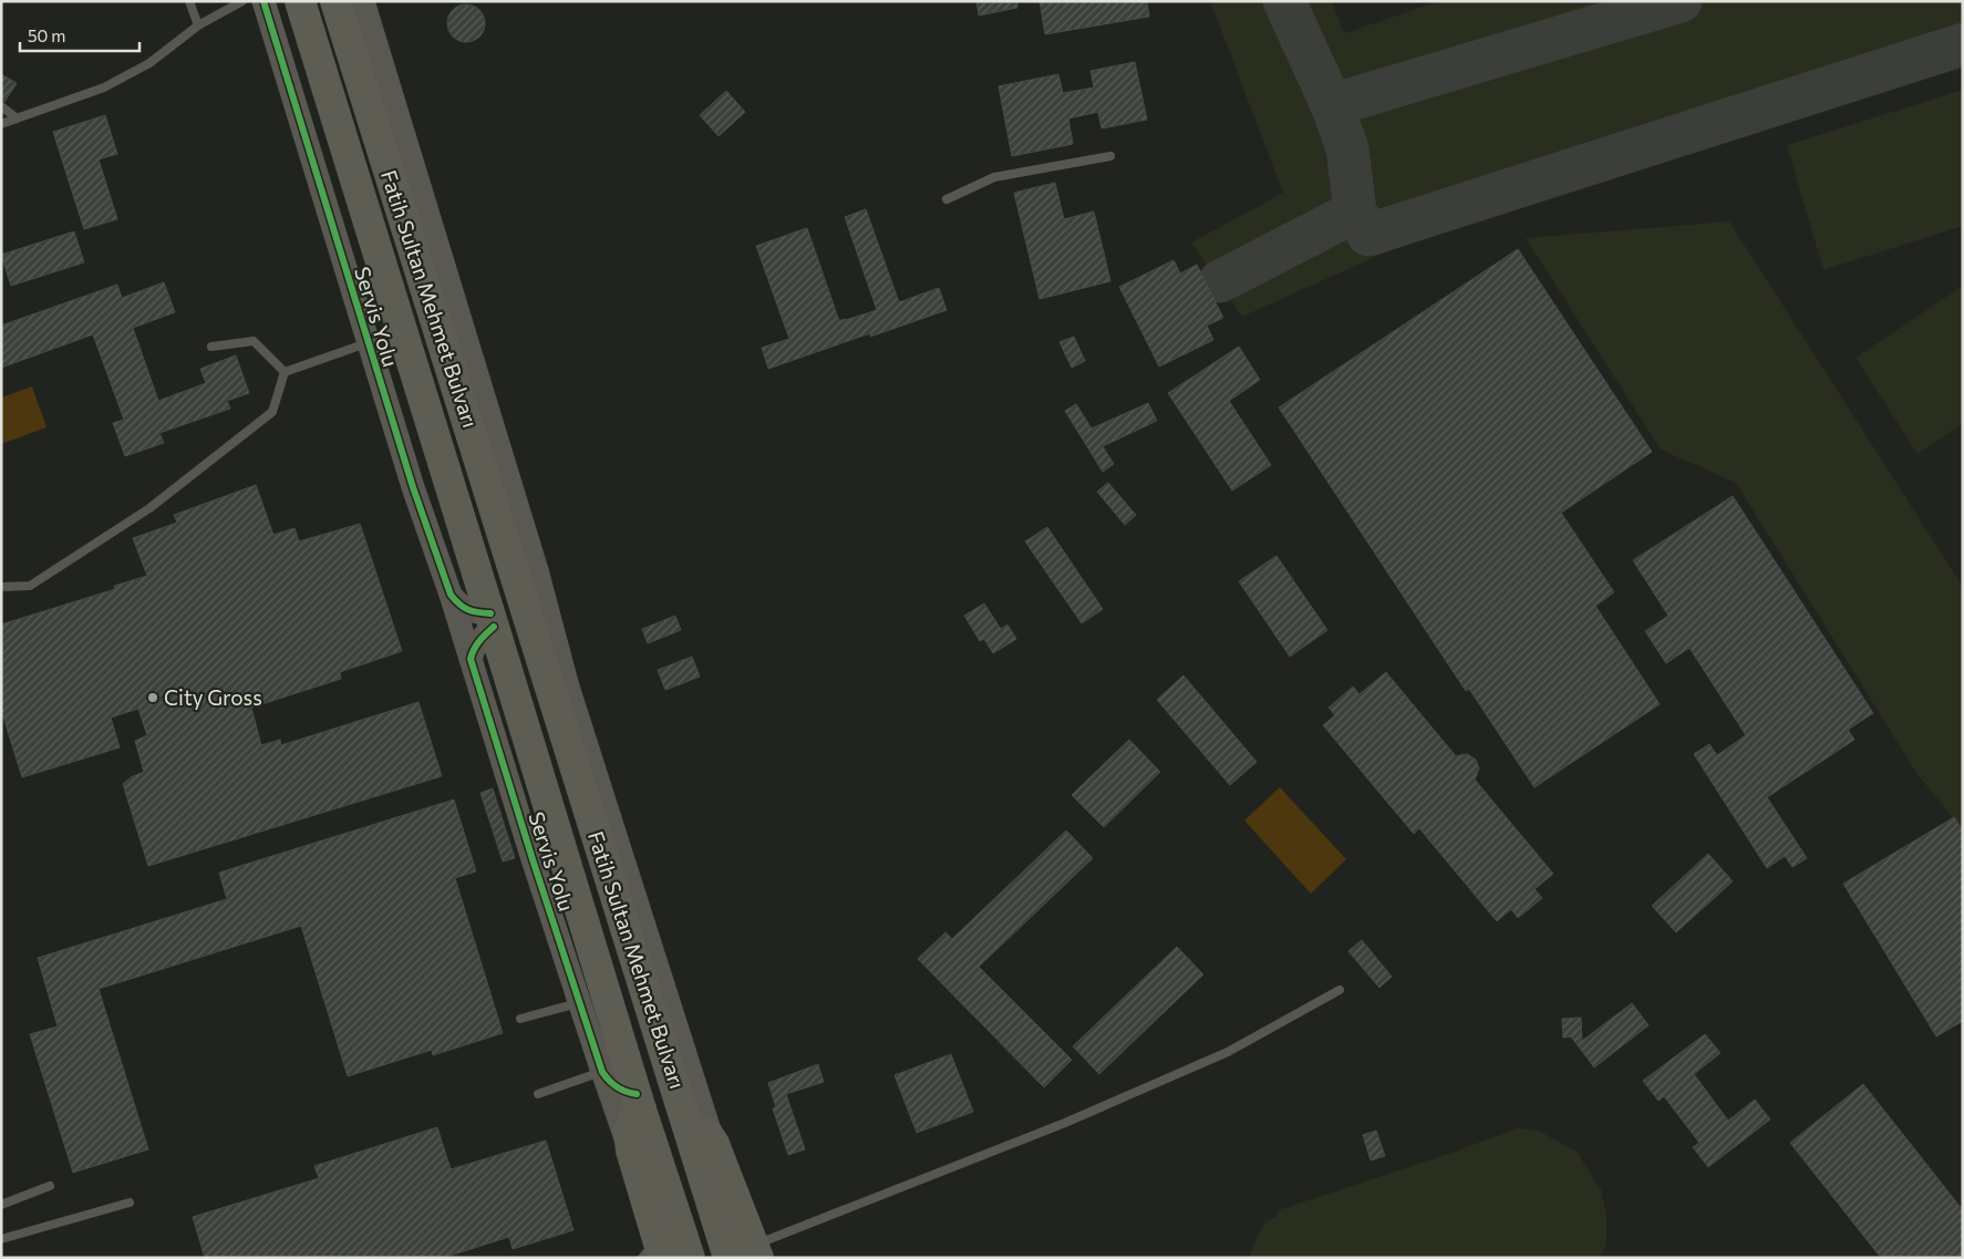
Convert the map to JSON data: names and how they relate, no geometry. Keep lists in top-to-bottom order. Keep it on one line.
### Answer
{"streets":{"highway":["Fatih Sultan Mehmet Bulvarı"],"street":["Servis Yolu"]},"crossings":[["Fatih Sultan Mehmet Bulvarı","Servis Yolu"]],"places":["City Gross"],"scale_bar":"50 m"}
